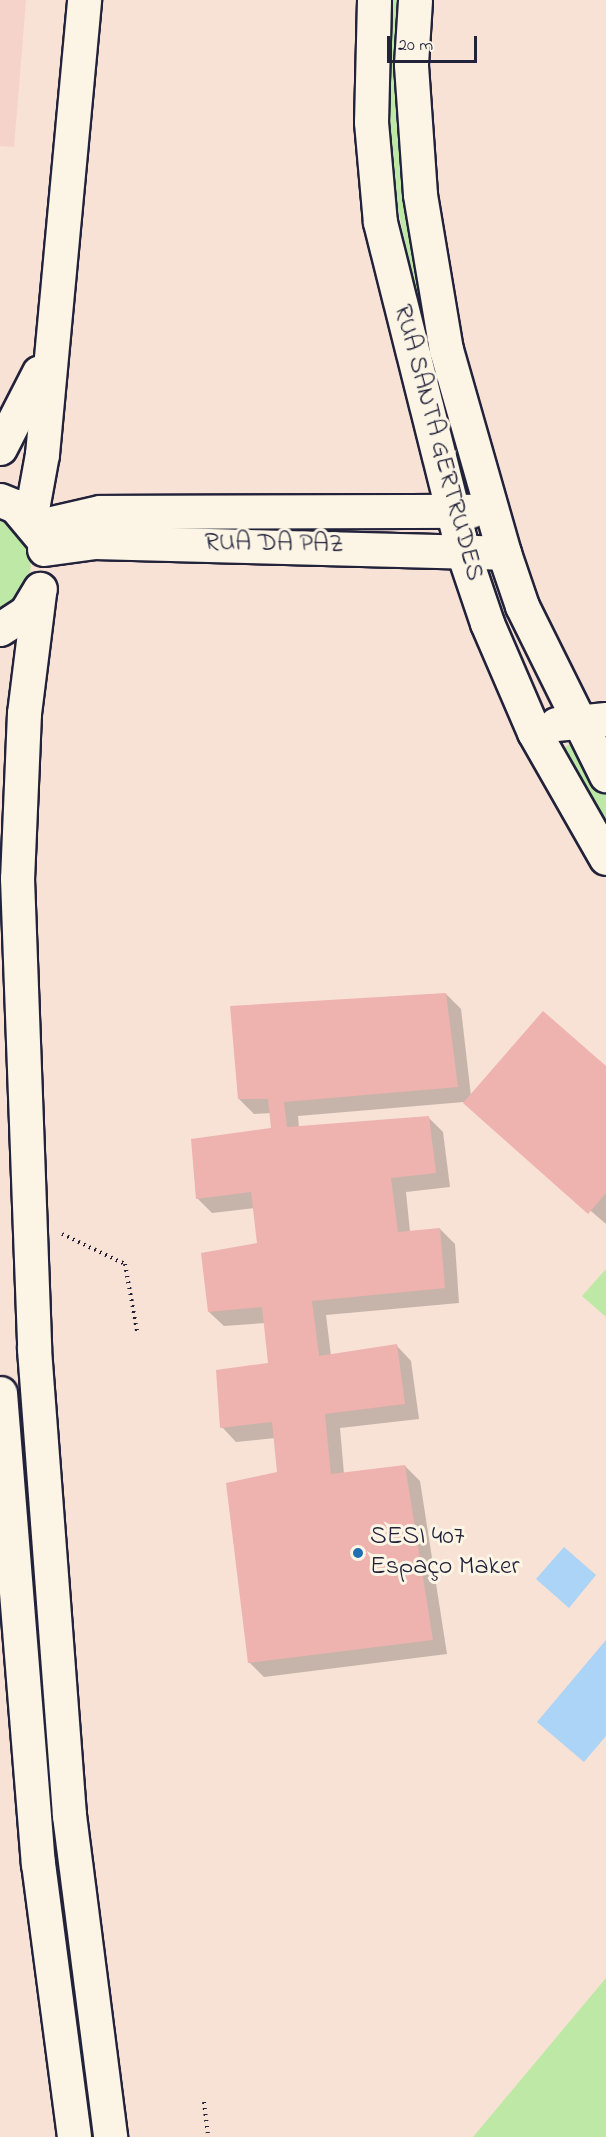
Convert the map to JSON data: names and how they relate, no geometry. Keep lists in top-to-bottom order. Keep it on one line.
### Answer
{"streets":{"street":["RUA SANTA GERTRUDES","RUA DA PAZ"]},"crossings":[["RUA SANTA GERTRUDES","RUA DA PAZ"]],"places":["SESI 407 Espaço Maker"],"scale_bar":"20 m"}
